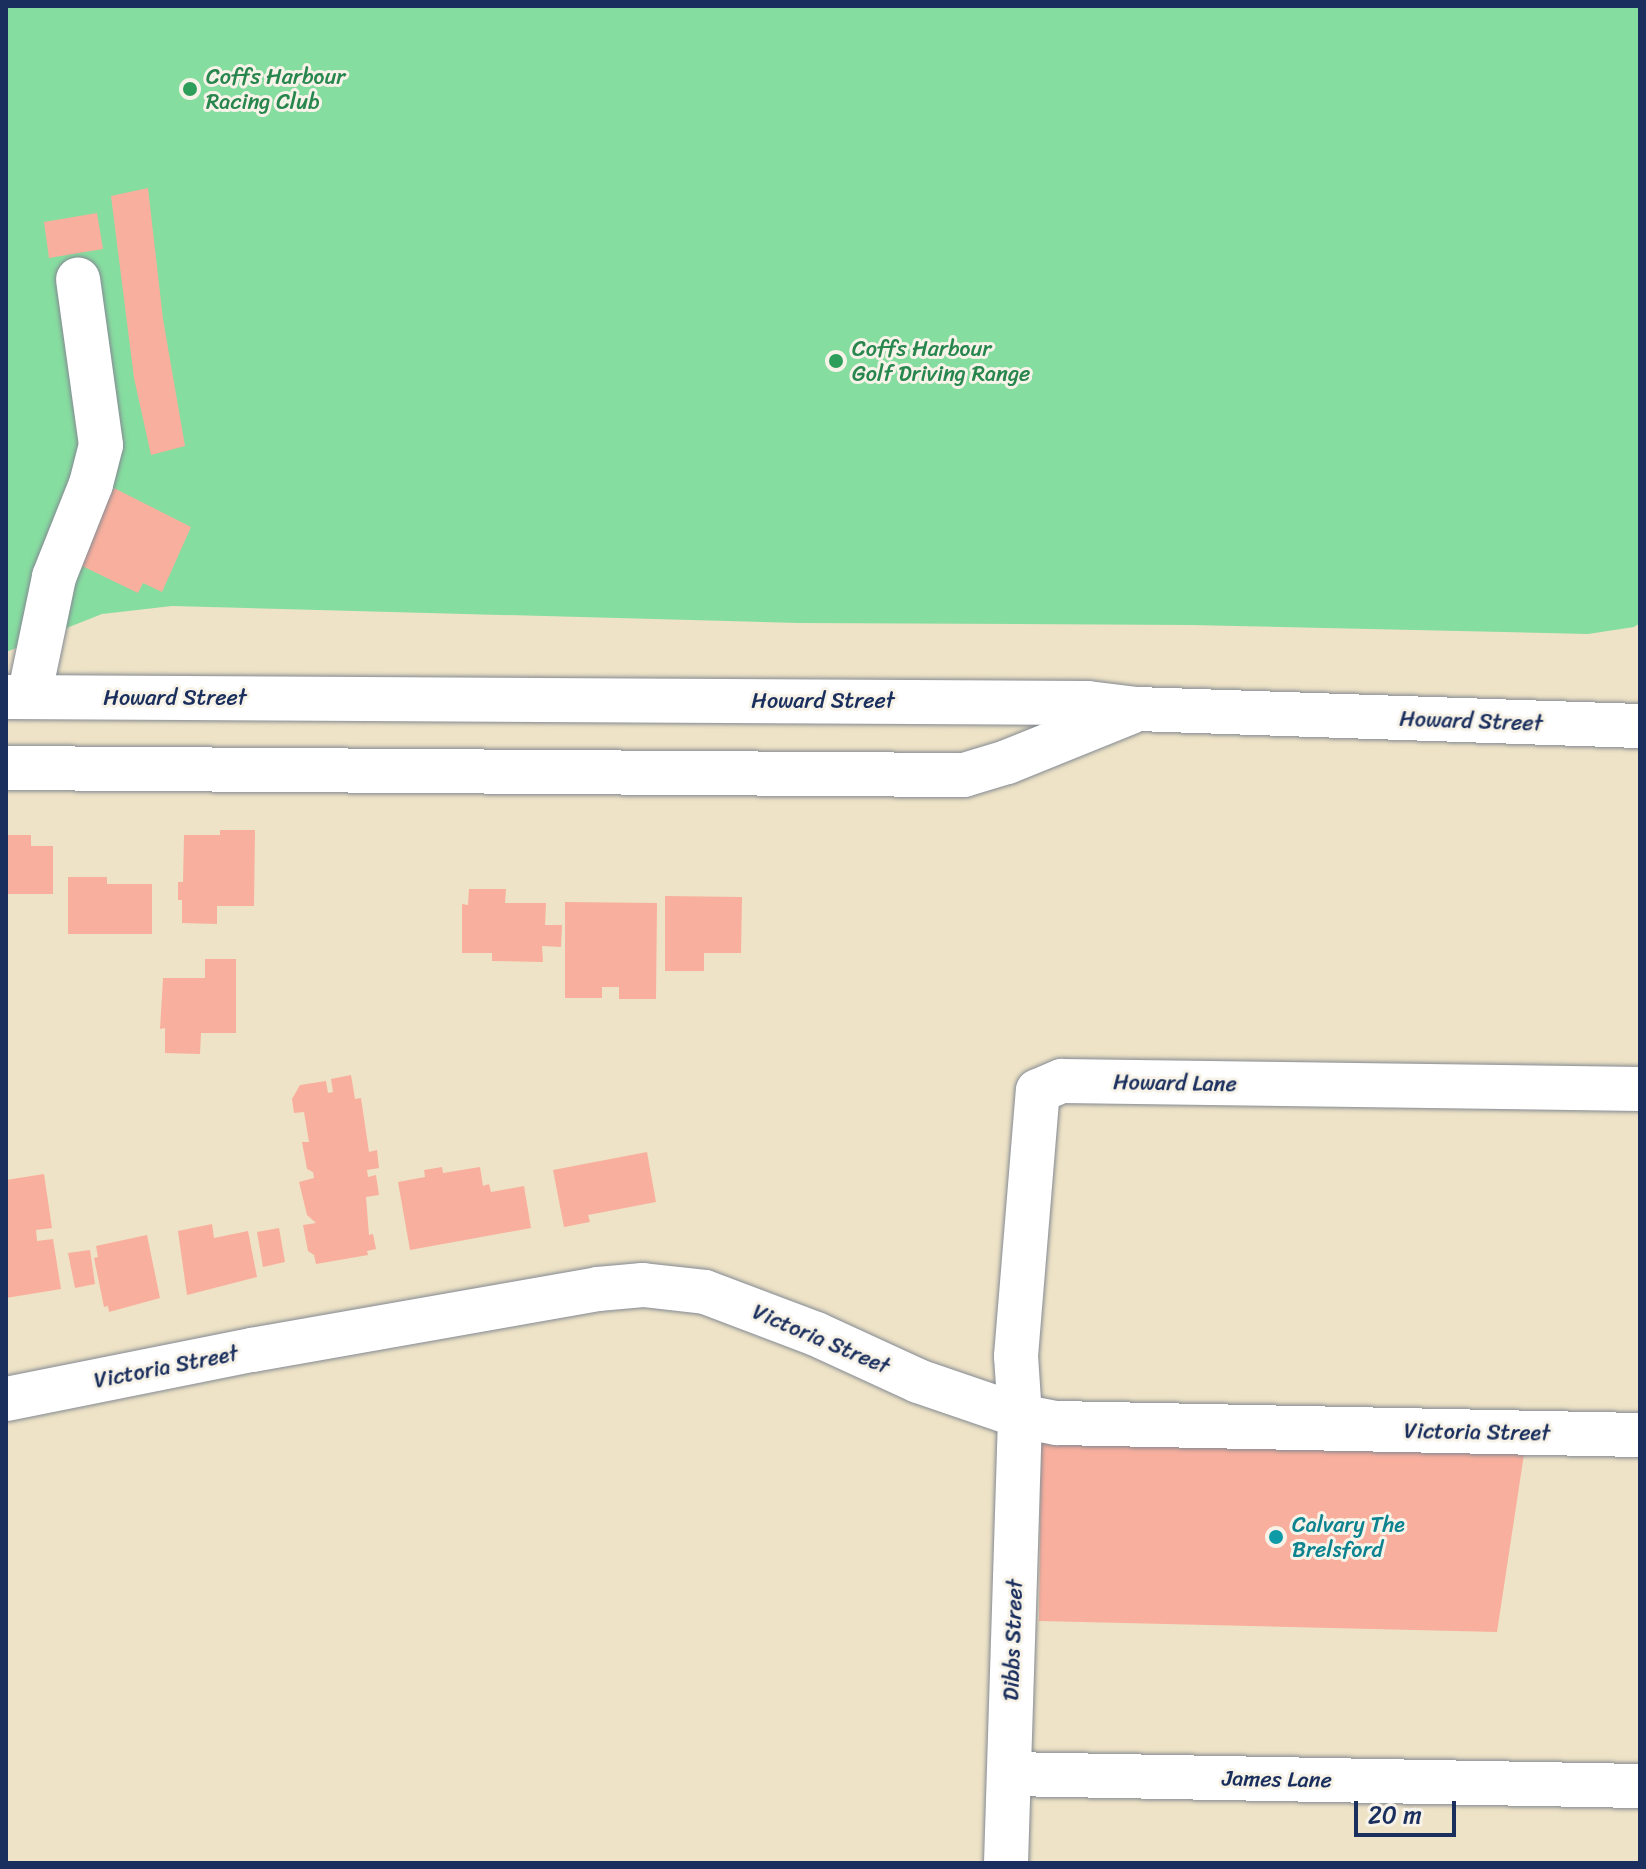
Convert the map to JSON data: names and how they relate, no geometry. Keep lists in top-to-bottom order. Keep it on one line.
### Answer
{"streets":{"street":["Howard Street","Howard Lane","Victoria Street","Dibbs Street","James Lane"]},"crossings":[["Howard Lane","Victoria Street"],["Howard Lane","Dibbs Street"],["Victoria Street","Dibbs Street"],["Dibbs Street","James Lane"]],"places":["Coffs Harbour Racing Club","Coffs Harbour Golf Driving Range","Calvary The Brelsford"],"scale_bar":"20 m"}
